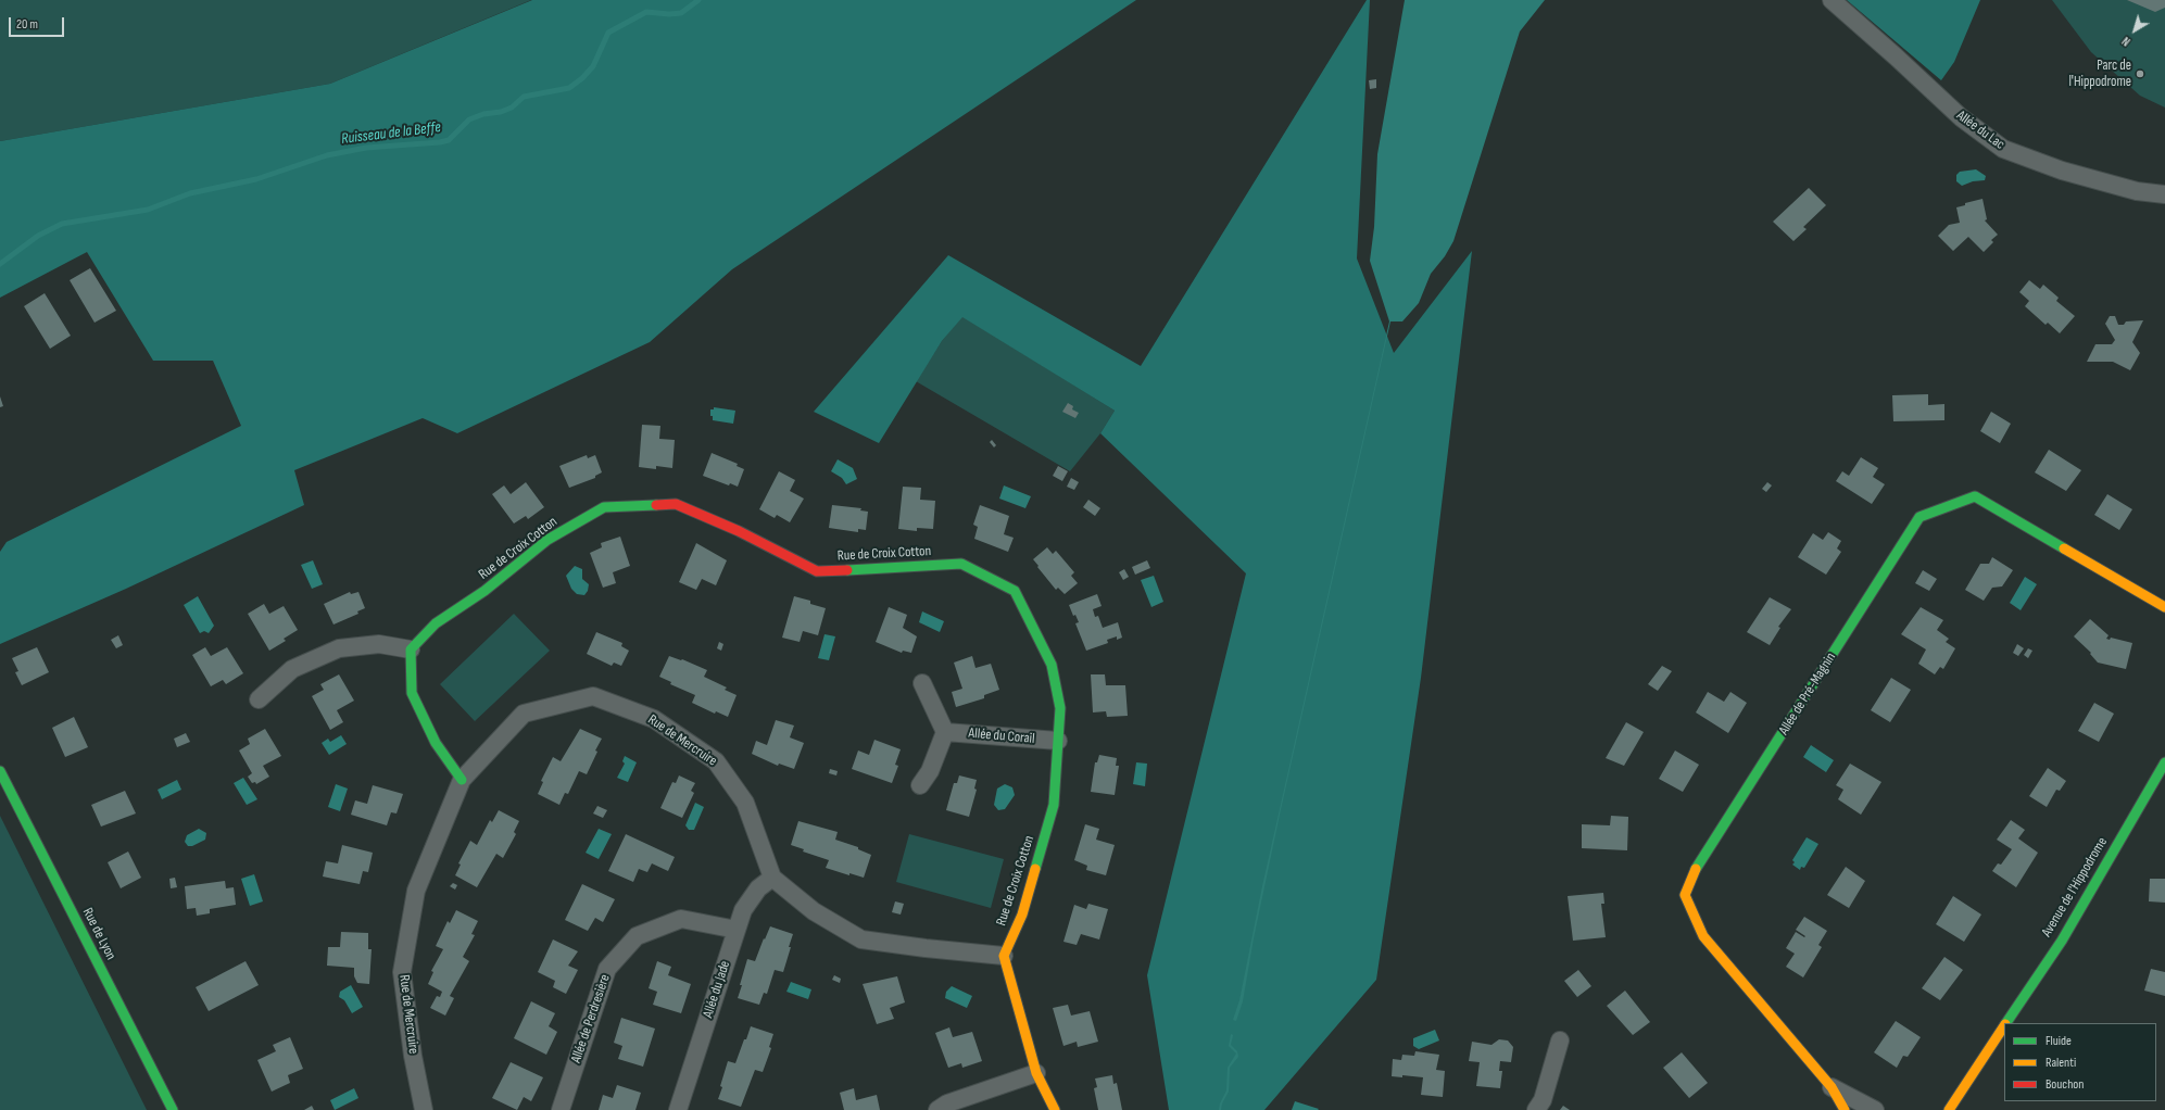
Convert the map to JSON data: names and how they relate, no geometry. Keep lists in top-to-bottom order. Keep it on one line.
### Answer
{"streets":{"street":["Allée du Lac","Rue de Croix Cotton","Allée de Pré-Magnin","Allée du Corail","Rue de Mercruire","Avenue de l'Hippodrome","Rue de Lyon","Allée du Jade","Allée de Perdresière"]},"crossings":[["Rue de Croix Cotton","Allée du Corail"],["Rue de Mercruire","Allée du Jade"],["Allée du Jade","Allée de Perdresière"]],"water":["Ruisseau de la Beffe"],"places":["Parc de l'Hippodrome"],"legend":["Fluide","Ralenti","Bouchon"],"scale_bar":"20 m","north":"bottom left"}
